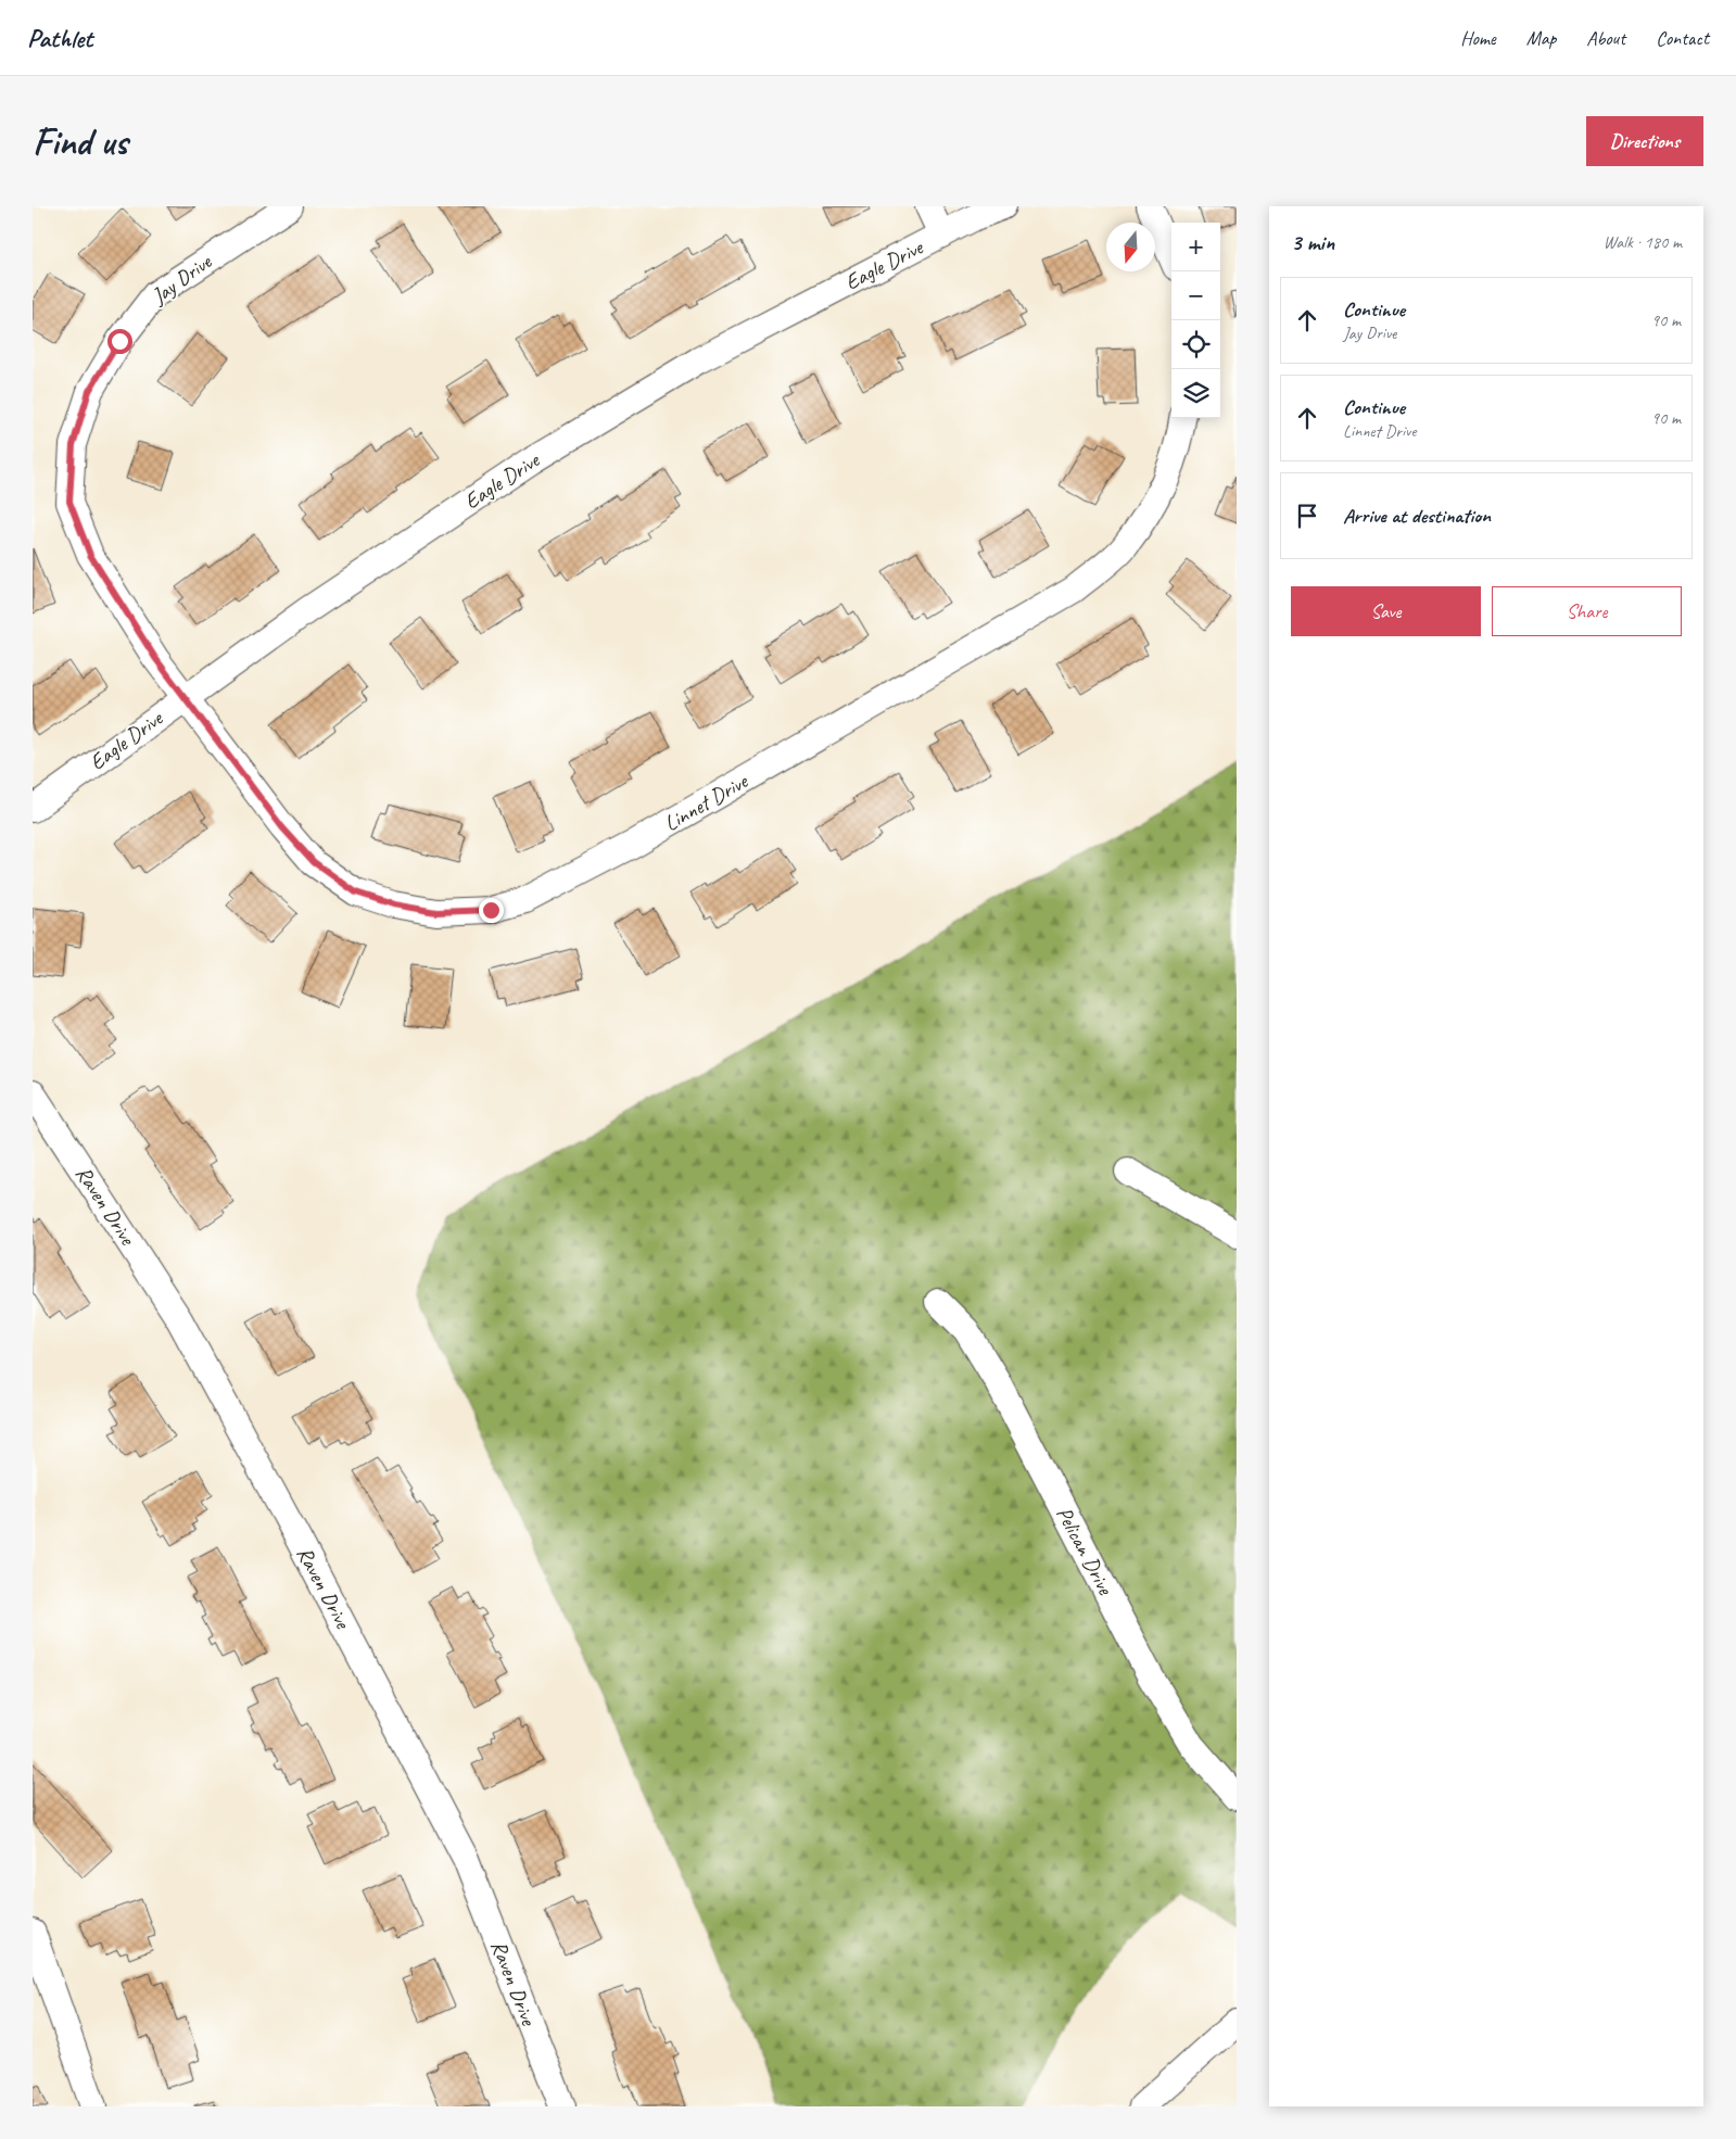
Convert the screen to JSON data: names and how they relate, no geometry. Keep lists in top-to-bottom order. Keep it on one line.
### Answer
{"streets":{"street":["Eagle Drive","Jay Drive","Linnet Drive","Raven Drive","Pelican Drive"]},"crossings":[["Eagle Drive","Jay Drive"],["Eagle Drive","Linnet Drive"],["Jay Drive","Linnet Drive"]],"north":"bottom","page":{"header":"Pathlet","nav":["Home","Map","About","Contact"],"buttons":["Directions",["Save","Share"]],"title":"Find us","heading":["3 min","Walk · 180 m"],"map_buttons":["+","−"],"list":[["Continue","Jay Drive","90 m"],["Continue","Linnet Drive","90 m"],"Arrive at destination"]}}
